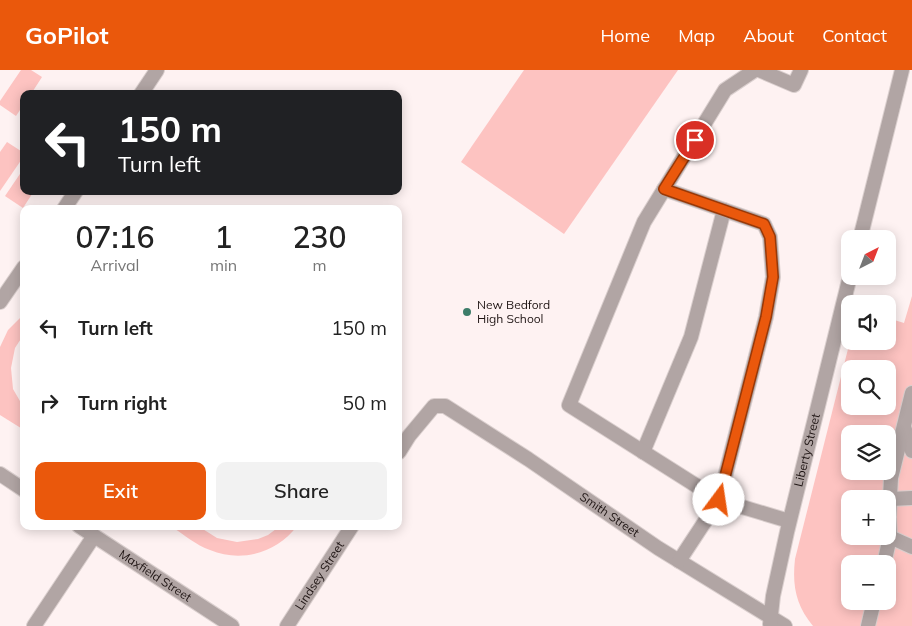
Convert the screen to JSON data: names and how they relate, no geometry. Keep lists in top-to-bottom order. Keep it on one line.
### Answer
{"streets":{"street":["Liberty Street","Smith Street","Maxfield Street","Lindsey Street"]},"crossings":[["Liberty Street","Smith Street"]],"places":["New Bedford High School"],"north":"top right","page":{"header":"GoPilot","nav":["Home","Map","About","Contact"],"turn":["150 m","Turn left"],"eta":["07:16","Arrival","1","min","230","m"],"map_buttons":["+","−"],"list":[{"name":"Turn left","value":"150 m"},{"name":"Turn right","value":"50 m"}],"buttons":["Exit","Share"]}}
